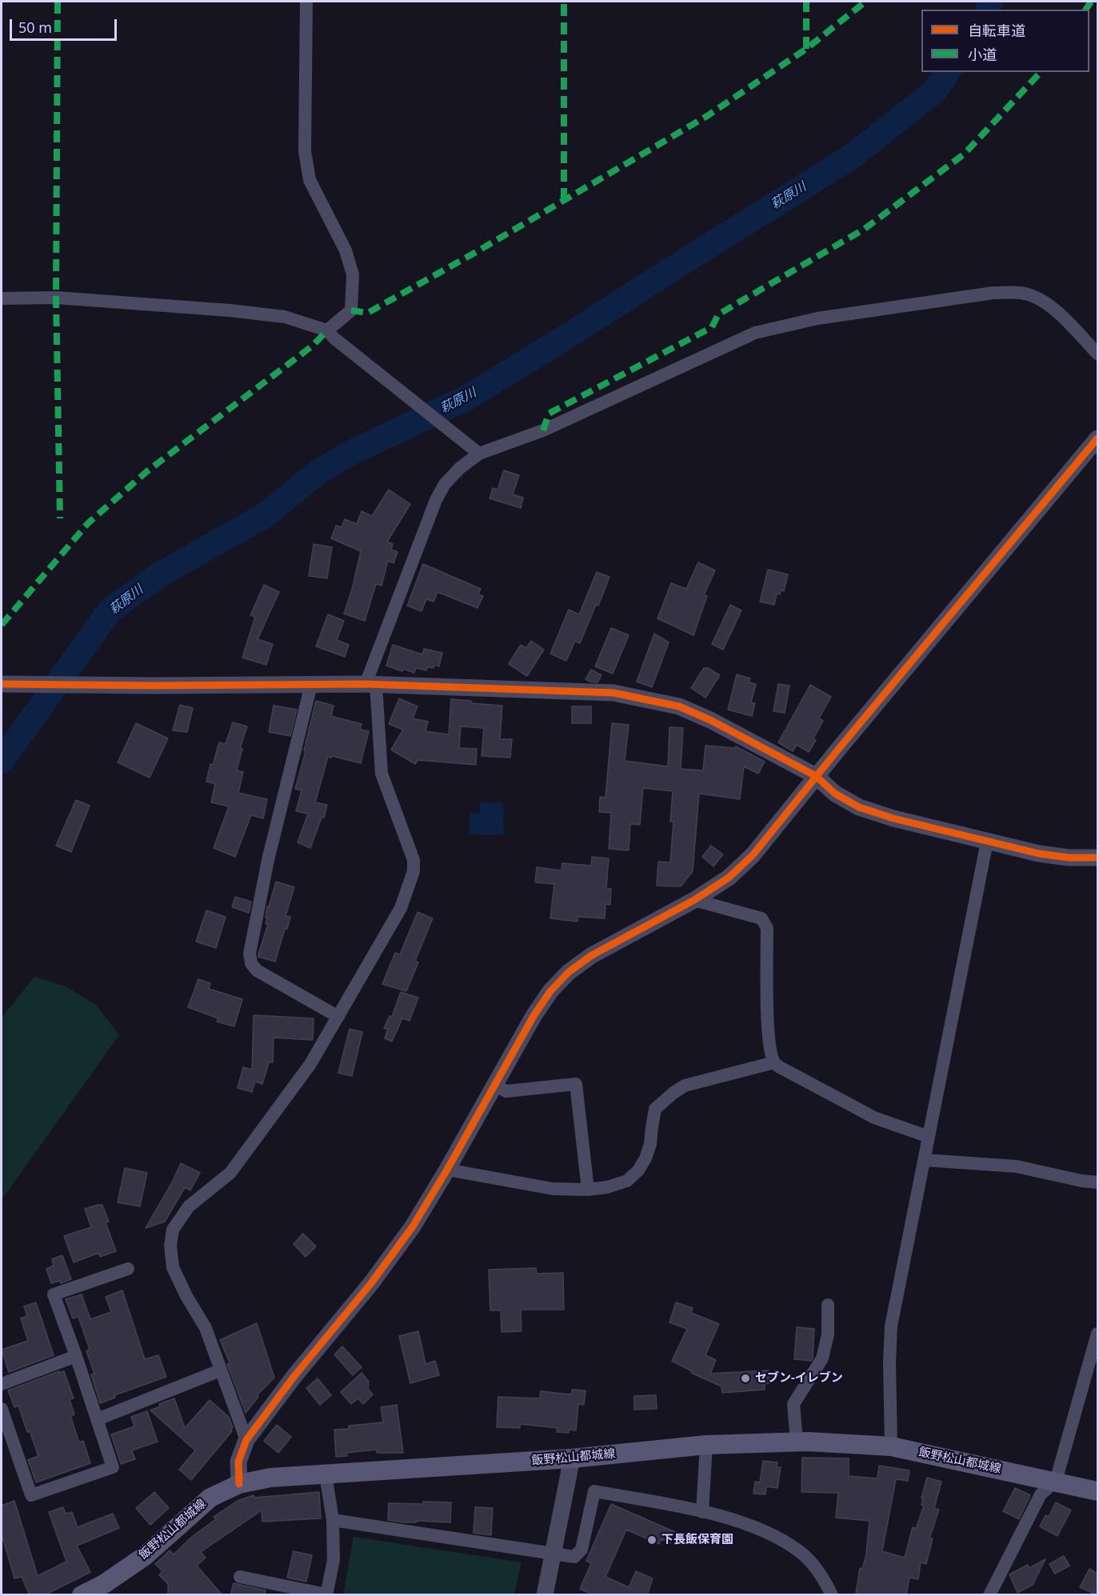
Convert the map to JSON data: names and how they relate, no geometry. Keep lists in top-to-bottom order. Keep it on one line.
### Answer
{"streets":{"main road":["飯野松山都城線"]},"water":["萩原川"],"places":["セブン-イレブン","下長飯保育園"],"legend":["自転車道","小道"],"scale_bar":"50 m"}
